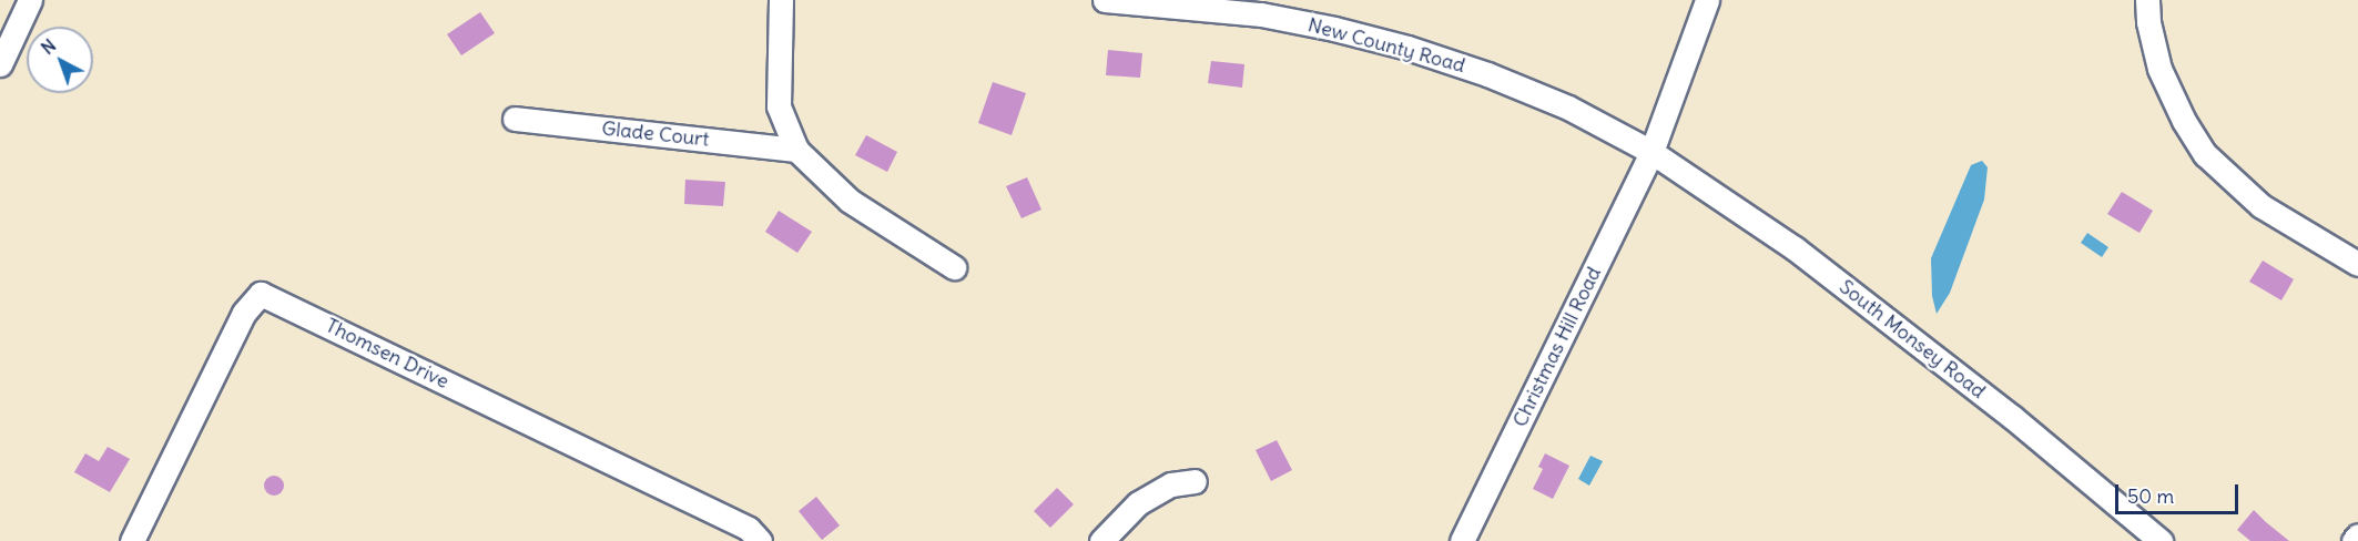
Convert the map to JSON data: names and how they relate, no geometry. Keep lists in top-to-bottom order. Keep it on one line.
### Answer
{"streets":{"street":["New County Road","Glade Court","South Monsey Road","Christmas Hill Road","Thomsen Drive"]},"crossings":[["New County Road","South Monsey Road"],["New County Road","Christmas Hill Road"],["South Monsey Road","Christmas Hill Road"]],"scale_bar":"50 m","north":"top left"}
